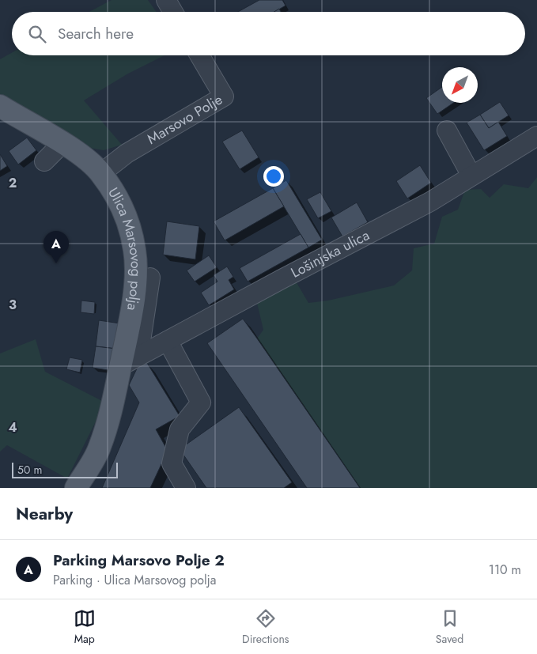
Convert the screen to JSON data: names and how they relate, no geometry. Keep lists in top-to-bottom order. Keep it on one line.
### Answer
{"streets":{"main road":["Ulica Marsovog polja"],"street":["Marsovo Polje","Lošinjska ulica"]},"crossings":[["Marsovo Polje","Ulica Marsovog polja"],["Ulica Marsovog polja","Lošinjska ulica"]],"scale_bar":"50 m","north":"bottom left","page":{"search":"Search here","pins":"A","scale":"50 m","heading":"Nearby","list":[{"mark":"A","name":"Parking Marsovo Polje 2","note":"Parking · Ulica Marsovog polja","value":"110 m"}],"nav":["Map","Directions","Saved"]},"grid":{"rows":["2","3","4"]}}
